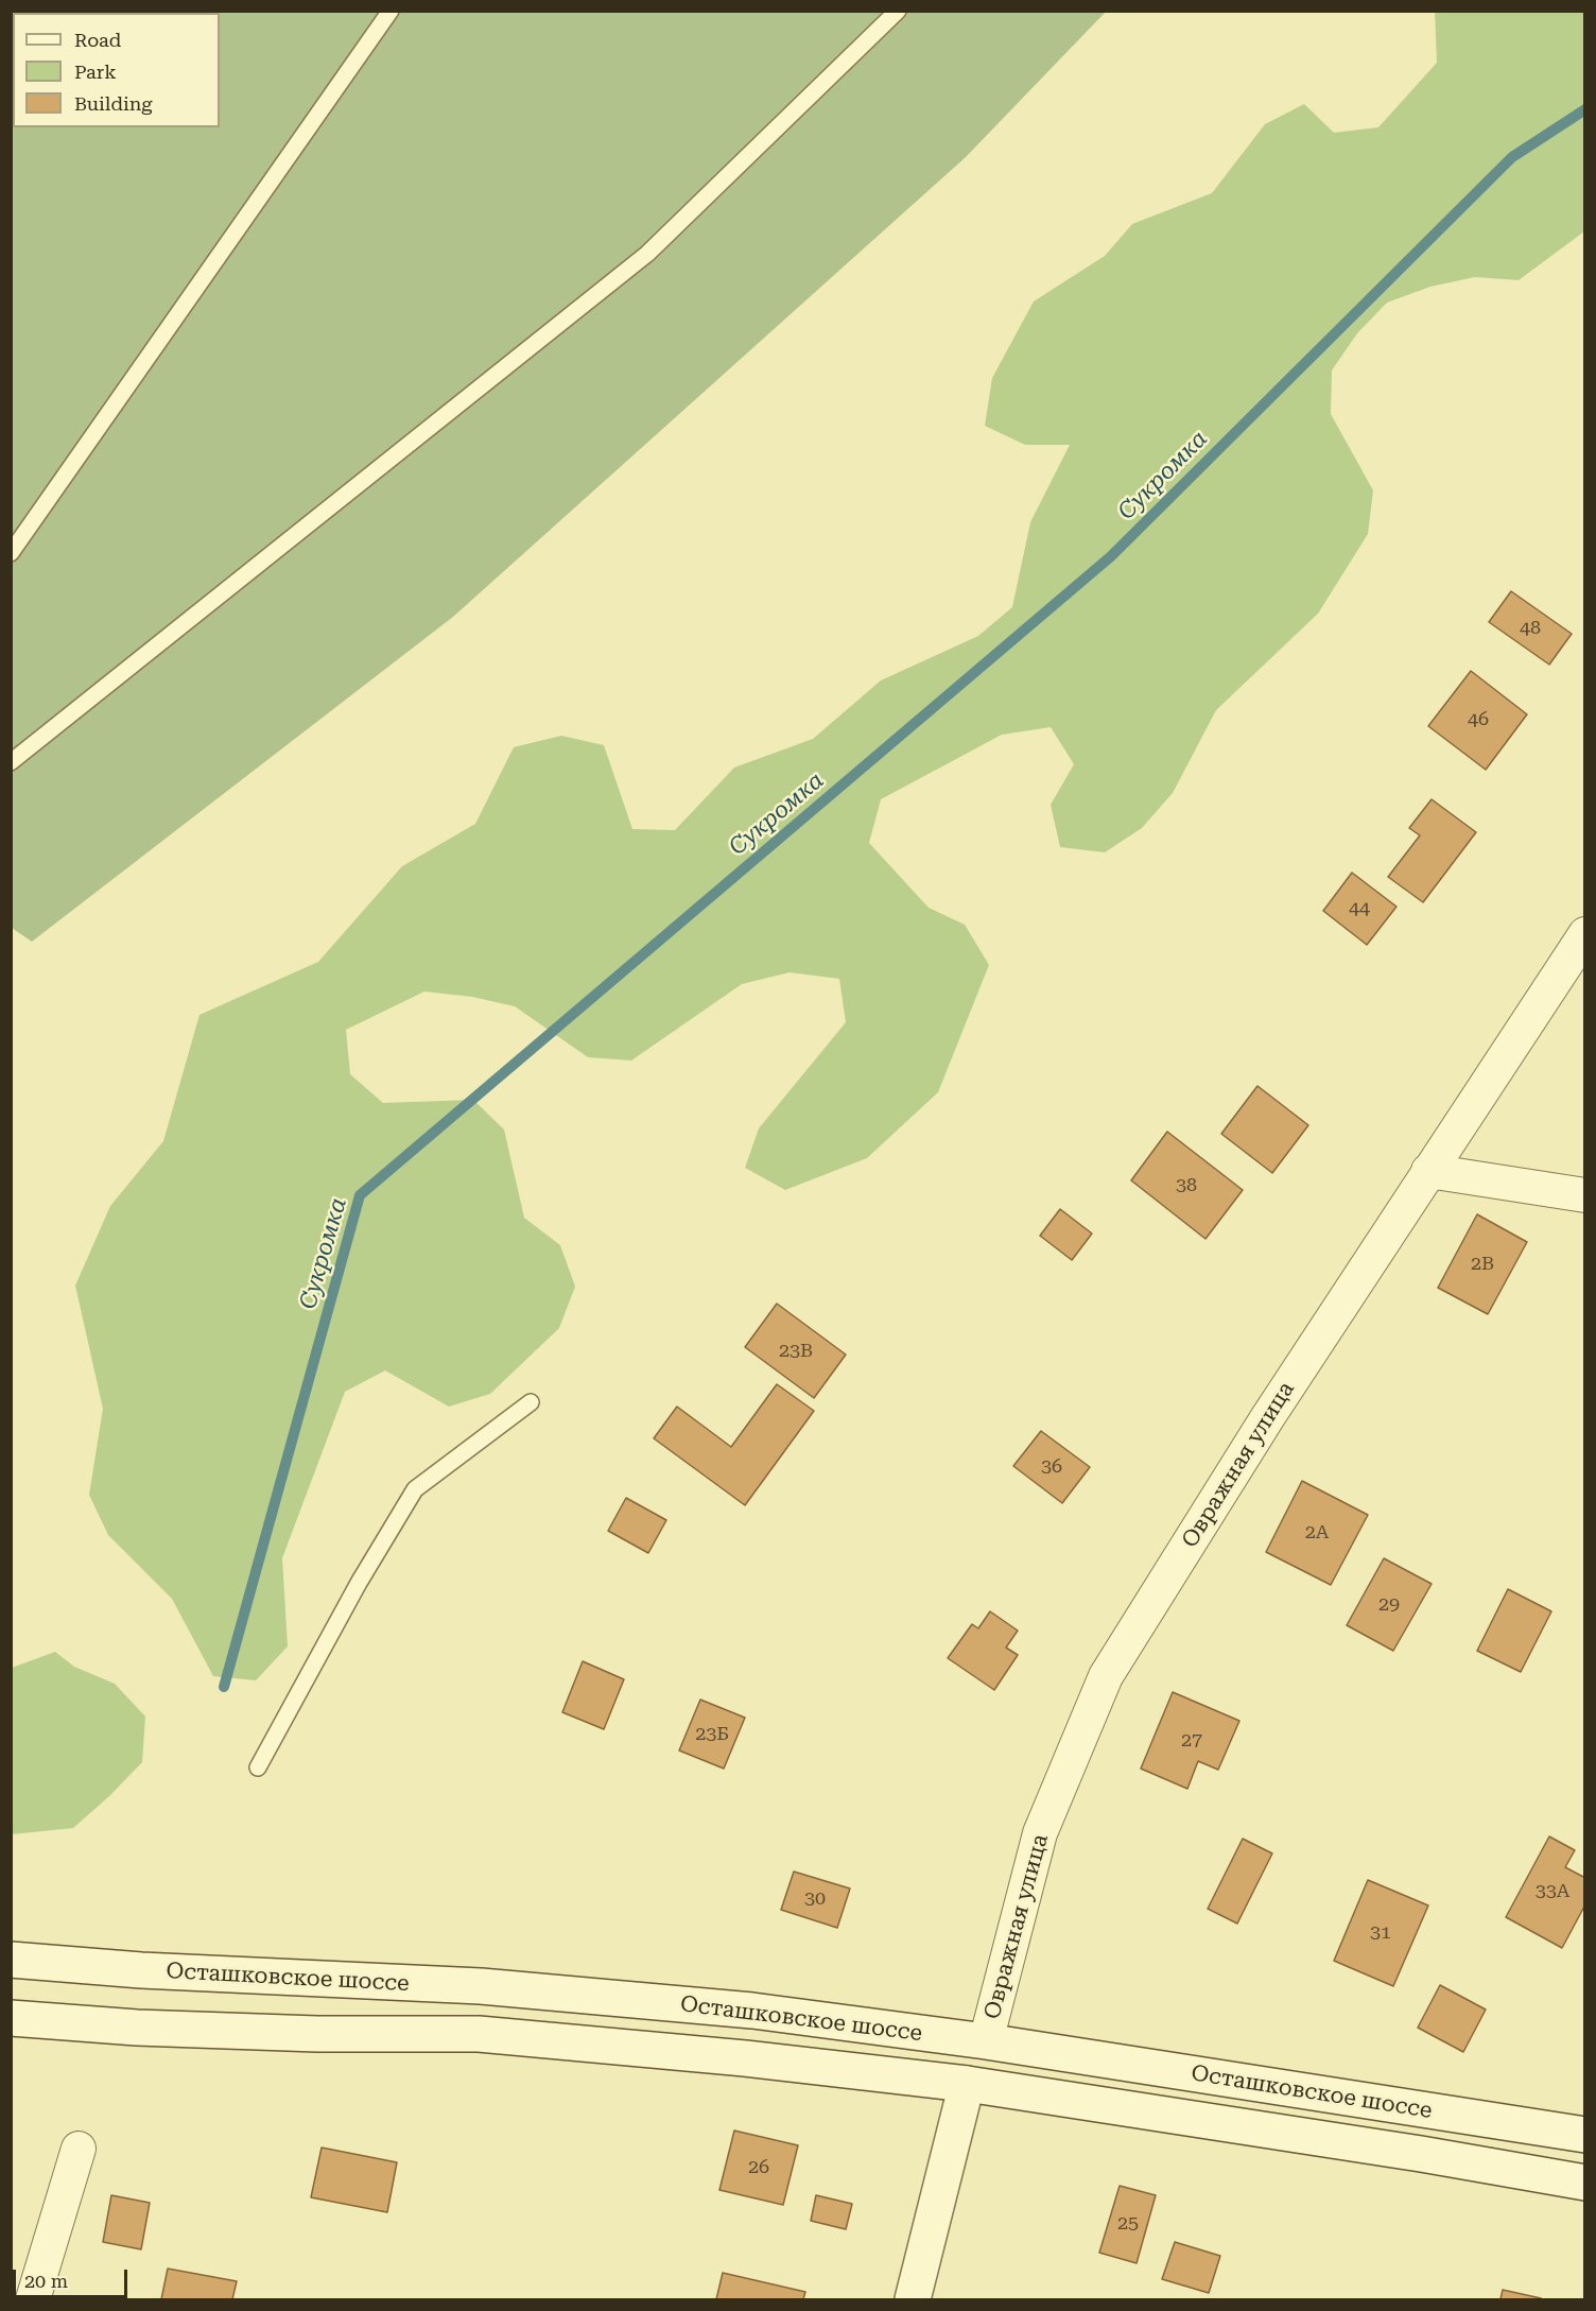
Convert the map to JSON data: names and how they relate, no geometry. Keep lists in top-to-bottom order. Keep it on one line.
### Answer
{"streets":{"main road":["Осташковское шоссе"],"street":["Овражная улица"]},"crossings":[["Овражная улица","Осташковское шоссе"]],"water":["Сукромка"],"house_numbers":["48","46","44","38","2В","23В","36","2А","29","23Б","27","33А","30","31","26","25"],"legend":["Road","Park","Building"],"scale_bar":"20 m"}
